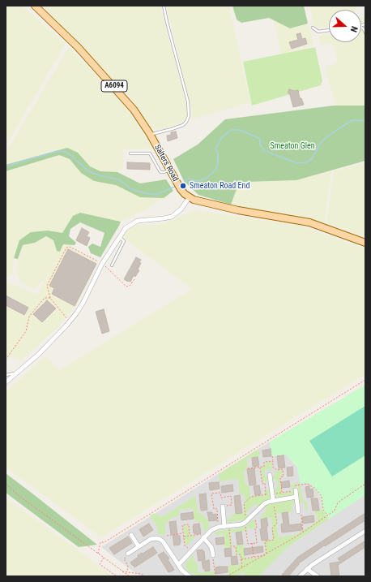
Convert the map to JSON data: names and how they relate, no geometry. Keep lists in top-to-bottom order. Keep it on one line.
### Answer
{"streets":{"main road":["A6094","Salters Road"]},"parks":["Smeaton Glen"],"places":["Smeaton Road End"],"north":"right"}
